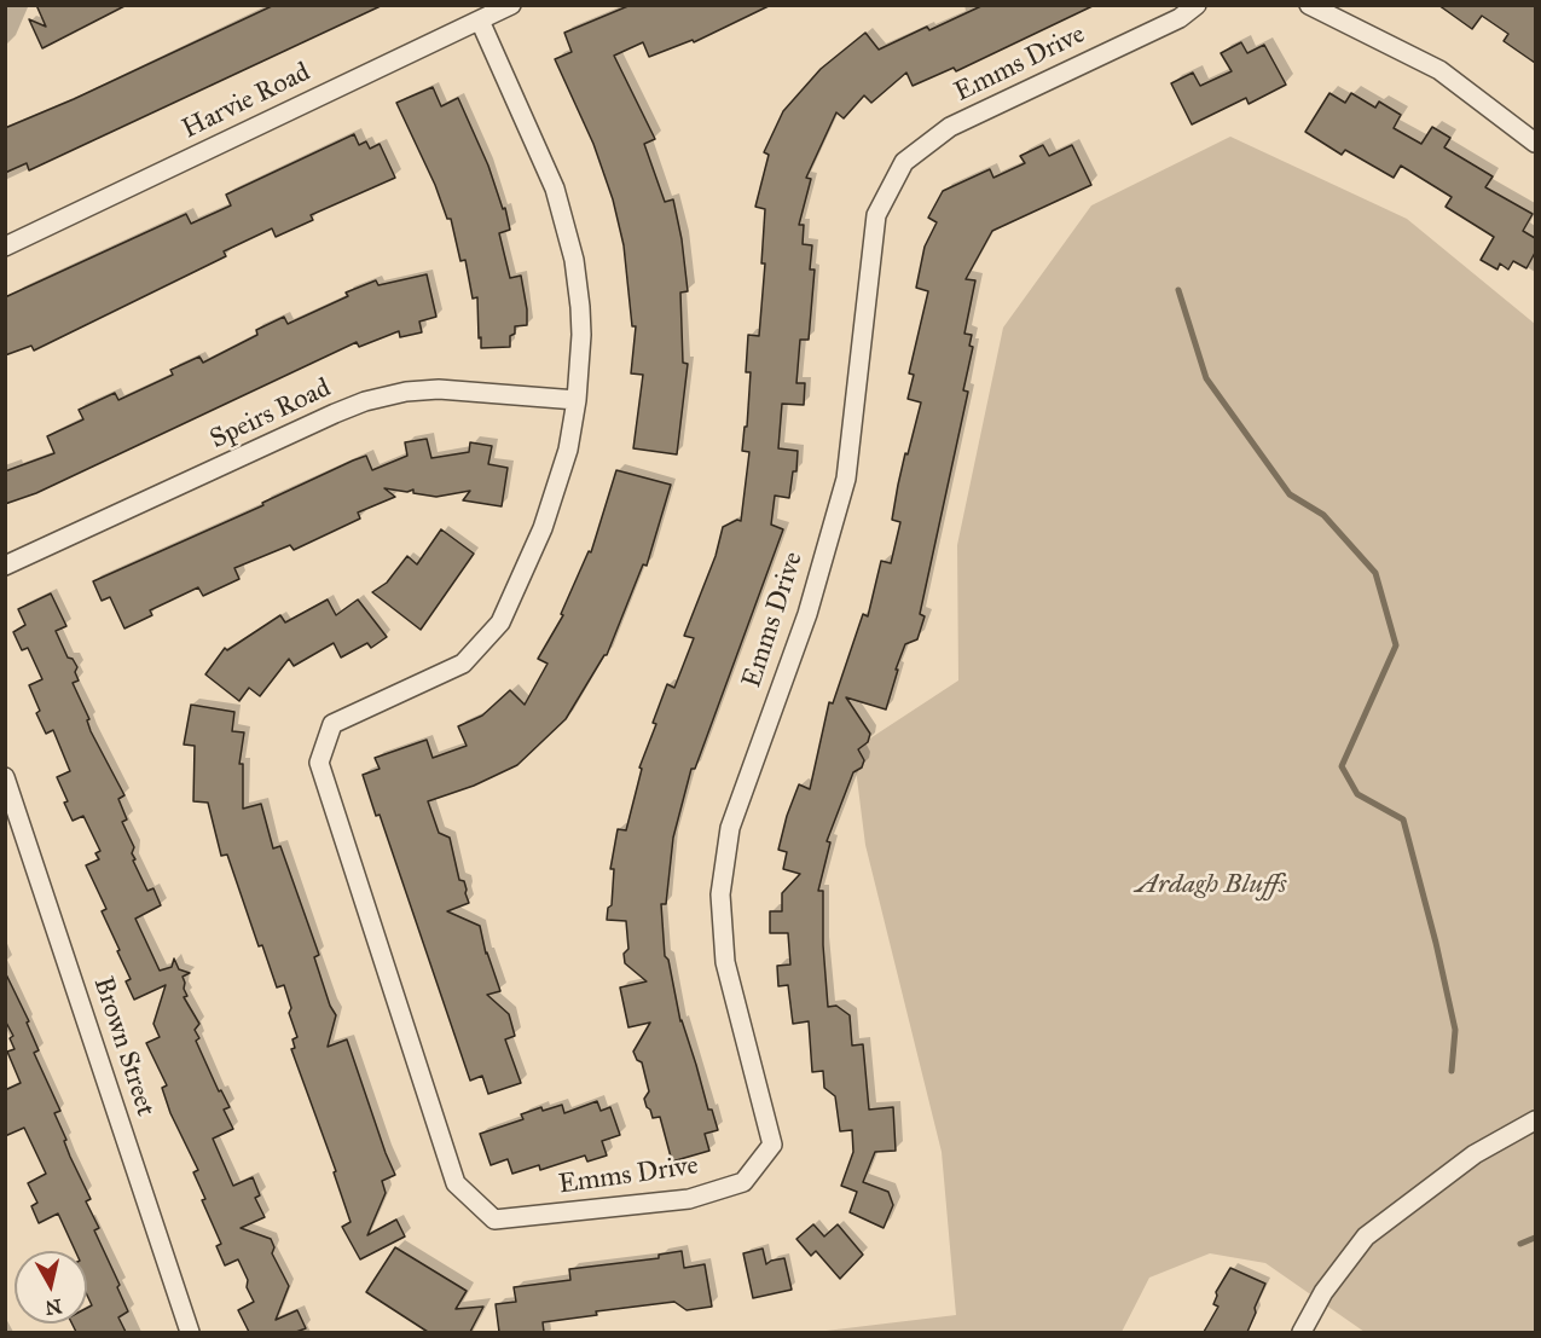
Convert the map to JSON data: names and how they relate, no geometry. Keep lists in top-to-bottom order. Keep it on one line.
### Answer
{"streets":{"street":["Emms Drive","Harvie Road","Speirs Road","Brown Street"]},"crossings":[["Emms Drive","Harvie Road"],["Emms Drive","Speirs Road"]],"parks":["Ardagh Bluffs"],"north":"bottom"}
